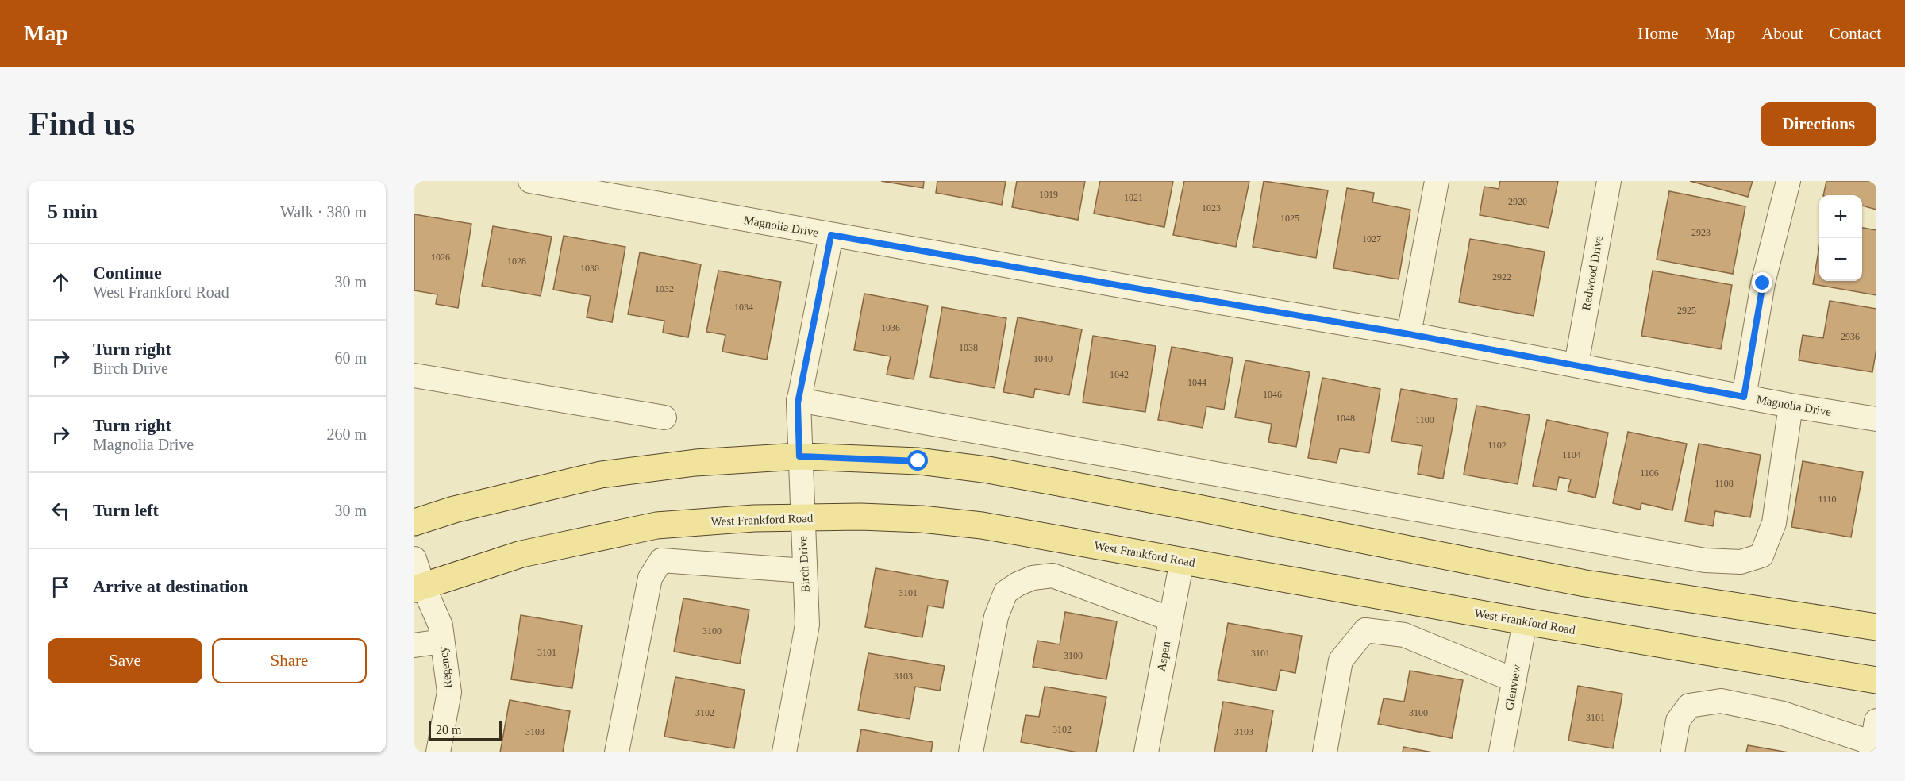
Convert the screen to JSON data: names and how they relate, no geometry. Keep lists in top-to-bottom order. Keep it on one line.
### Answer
{"streets":{"main road":["West Frankford Road"],"street":["Magnolia Drive","Redwood Drive","Birch Drive","Aspen","Regency","Glenview"]},"crossings":[["Magnolia Drive","Redwood Drive"],["Magnolia Drive","Birch Drive"],["West Frankford Road","Birch Drive"],["West Frankford Road","Aspen"],["West Frankford Road","Regency"],["West Frankford Road","Glenview"]],"house_numbers":["1019","1021","2920","1023","1025","2923","1027","1026","1028","1030","2922","1032","1034","2925","1036","2936","1038","1040","1042","1044","1046","1048","1100","1102","1104","1106","1108","1110","3101","3100","3101","3101","3100","3103","3102","3100","3101","3102","3103","3103"],"scale_bar":"20 m","page":{"header":"Map","nav":["Home","Map","About","Contact"],"buttons":["Directions",["Save","Share"]],"title":"Find us","heading":["5 min","Walk · 380 m"],"map_buttons":["+","−"],"list":[["Continue","West Frankford Road","30 m"],["Turn right","Birch Drive","60 m"],["Turn right","Magnolia Drive","260 m"],["Turn left","30 m"],"Arrive at destination"],"scale":"20 m"}}
